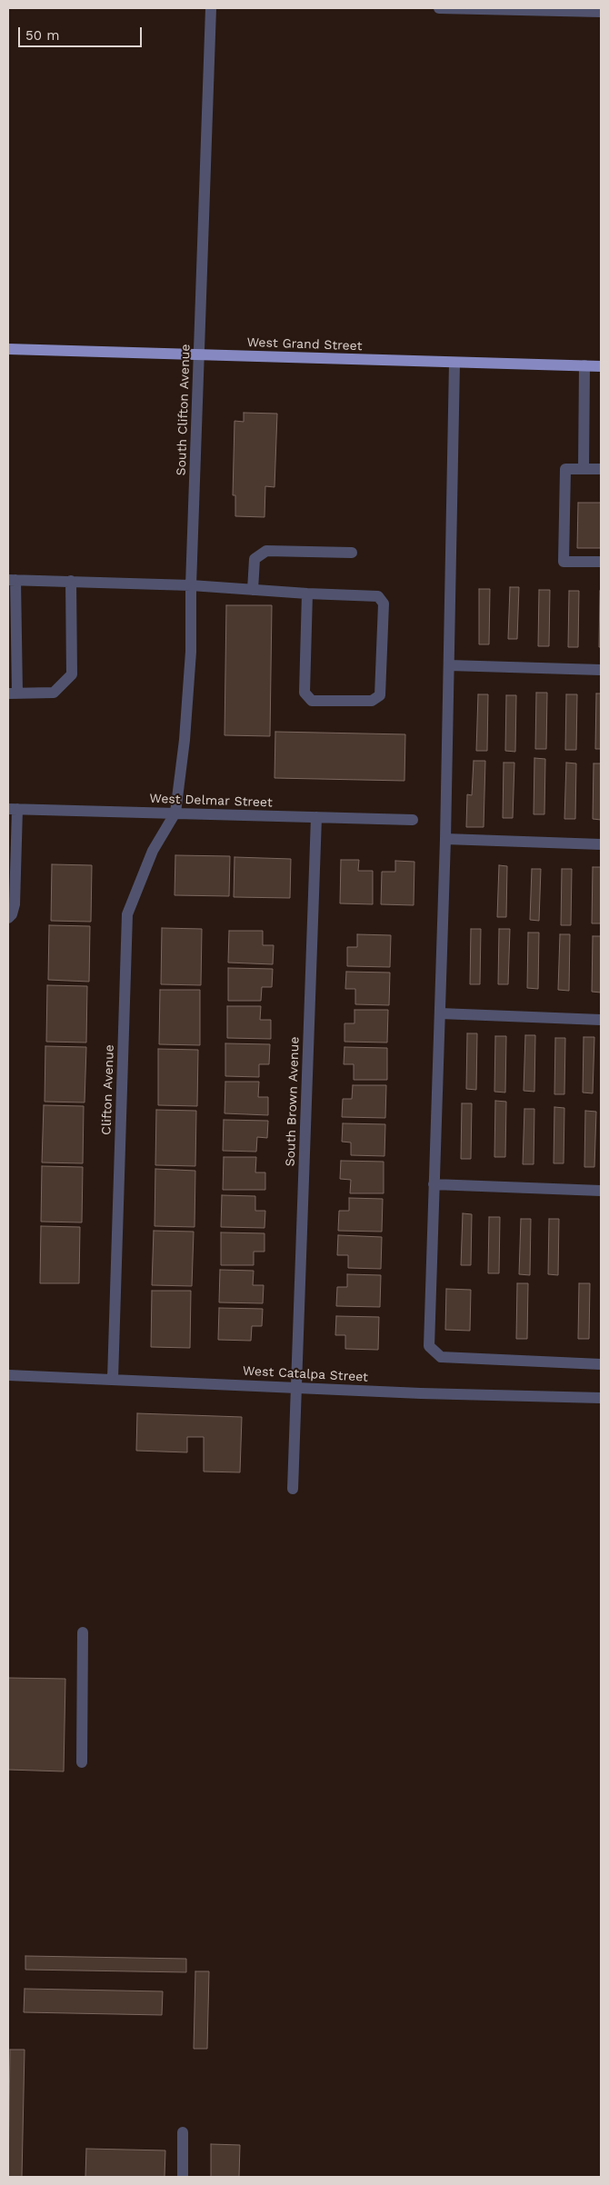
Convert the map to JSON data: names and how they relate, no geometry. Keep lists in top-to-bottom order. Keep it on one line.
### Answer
{"streets":{"main road":["West Grand Street"],"street":["South Clifton Avenue","West Delmar Street","Clifton Avenue","South Brown Avenue","West Catalpa Street"]},"crossings":[["West Grand Street","South Clifton Avenue"],["South Clifton Avenue","West Delmar Street"],["South Clifton Avenue","Clifton Avenue"],["West Delmar Street","Clifton Avenue"],["West Delmar Street","South Brown Avenue"],["Clifton Avenue","West Catalpa Street"],["South Brown Avenue","West Catalpa Street"]],"scale_bar":"50 m"}
